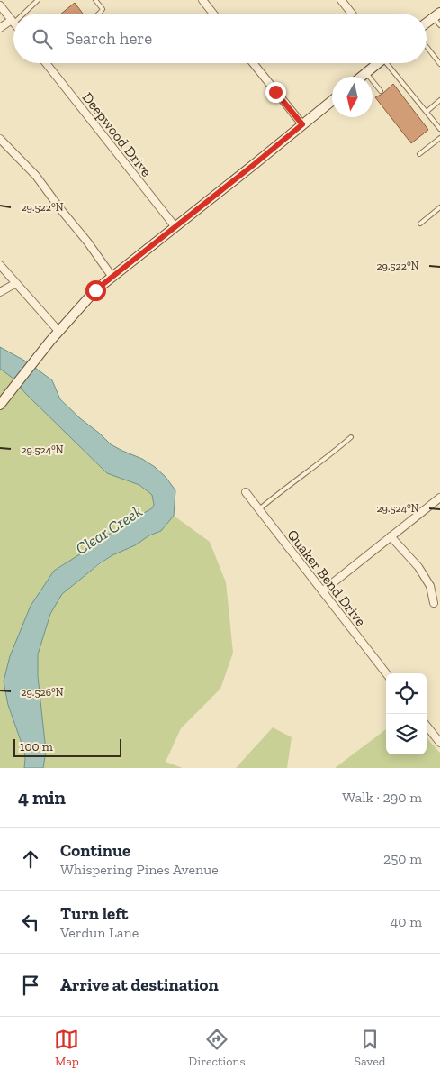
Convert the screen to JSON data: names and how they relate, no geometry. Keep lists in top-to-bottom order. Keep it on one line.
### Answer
{"streets":{"street":["Deepwood Drive","Quaker Bend Drive"]},"water":["Clear Creek"],"scale_bar":"100 m","north":"bottom","page":{"search":"Search here","scale":"100 m","heading":["4 min","Walk · 290 m"],"list":[["Continue","Whispering Pines Avenue","250 m"],["Turn left","Verdun Lane","40 m"],"Arrive at destination"],"nav":["Map","Directions","Saved"]},"coordinates":["29.522°N","29.524°N","29.526°N"]}
